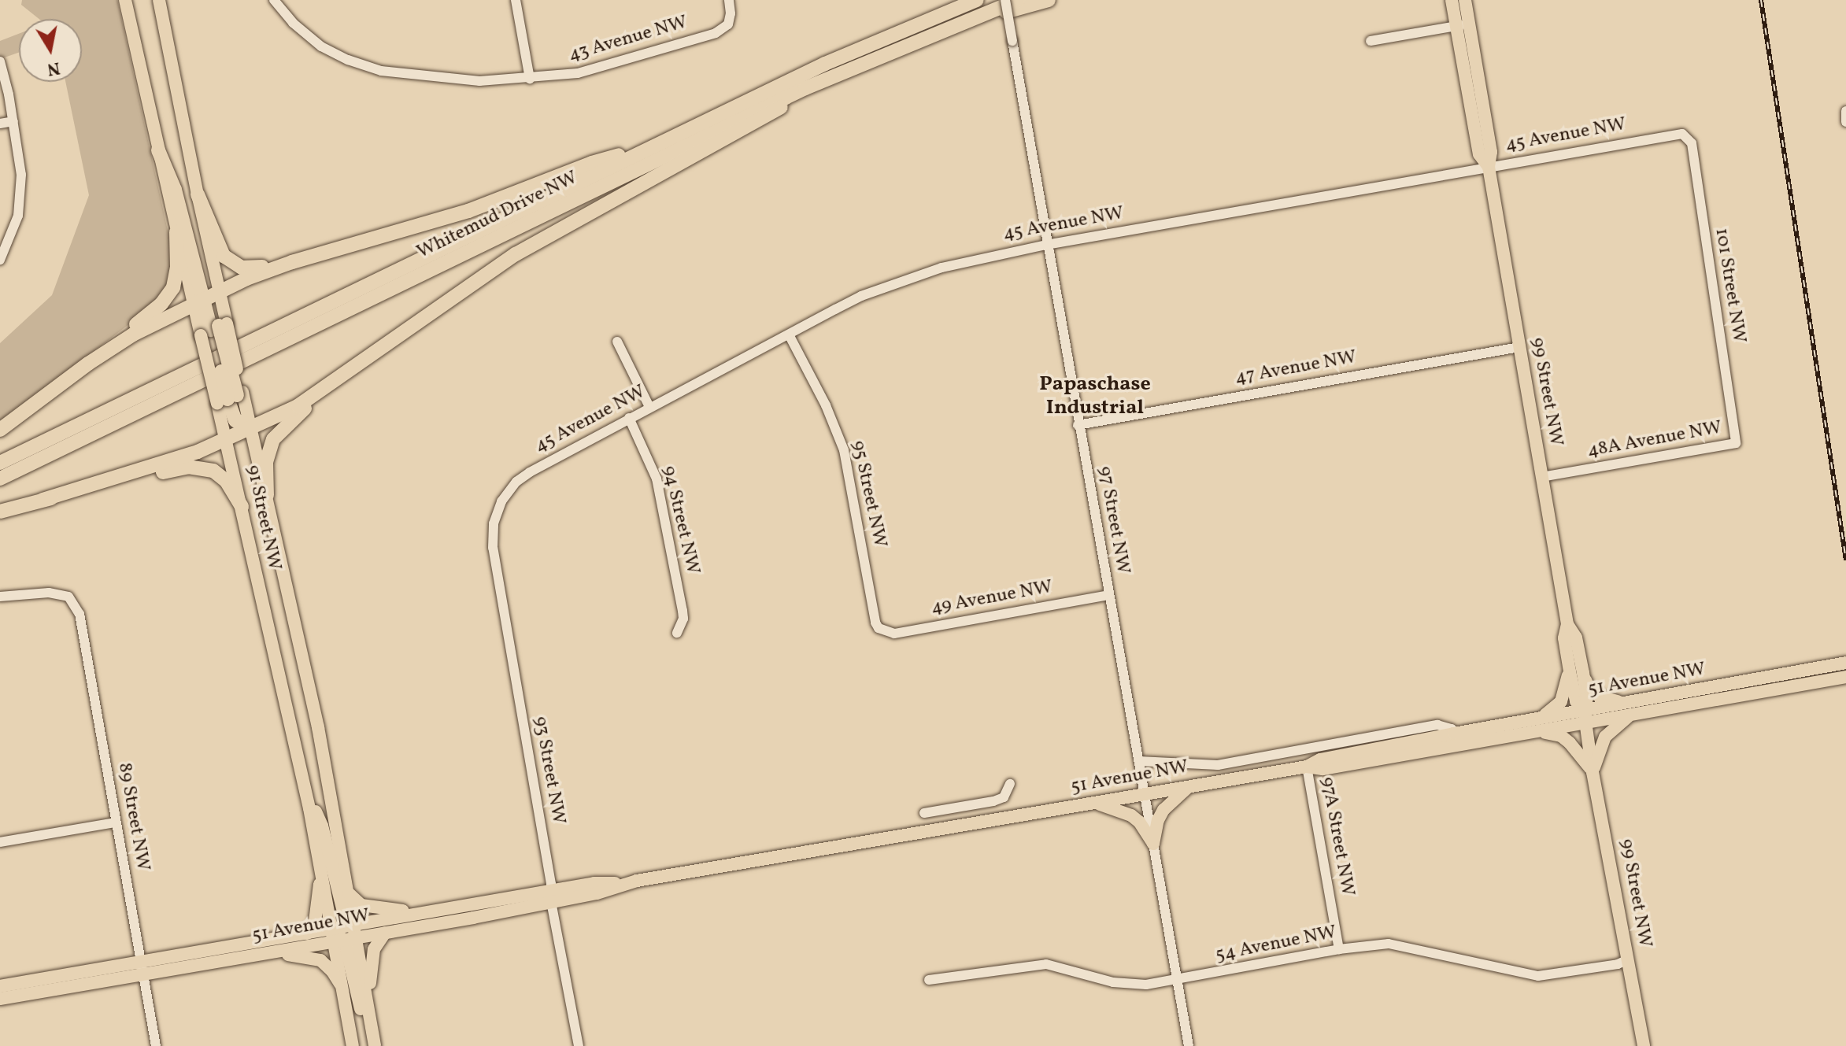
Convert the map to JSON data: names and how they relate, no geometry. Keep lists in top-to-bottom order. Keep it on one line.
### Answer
{"streets":{"highway":["Whitemud Drive NW"],"main road":["99 Street NW","91 Street NW","51 Avenue NW"],"street":["43 Avenue NW","45 Avenue NW","101 Street NW","47 Avenue NW","48A Avenue NW","95 Street NW","94 Street NW","97 Street NW","49 Avenue NW","93 Street NW","89 Street NW","97A Street NW","54 Avenue NW"]},"crossings":[["45 Avenue NW","101 Street NW"],["45 Avenue NW","99 Street NW"],["45 Avenue NW","95 Street NW"],["45 Avenue NW","94 Street NW"],["45 Avenue NW","97 Street NW"],["45 Avenue NW","93 Street NW"],["101 Street NW","48A Avenue NW"],["47 Avenue NW","99 Street NW"],["47 Avenue NW","97 Street NW"],["99 Street NW","48A Avenue NW"],["99 Street NW","51 Avenue NW"],["99 Street NW","54 Avenue NW"],["95 Street NW","49 Avenue NW"],["91 Street NW","51 Avenue NW"],["97 Street NW","49 Avenue NW"],["97 Street NW","51 Avenue NW"],["97 Street NW","54 Avenue NW"],["51 Avenue NW","93 Street NW"],["51 Avenue NW","89 Street NW"],["51 Avenue NW","97A Street NW"],["97A Street NW","54 Avenue NW"]],"districts":["Papaschase Industrial"],"north":"bottom"}
